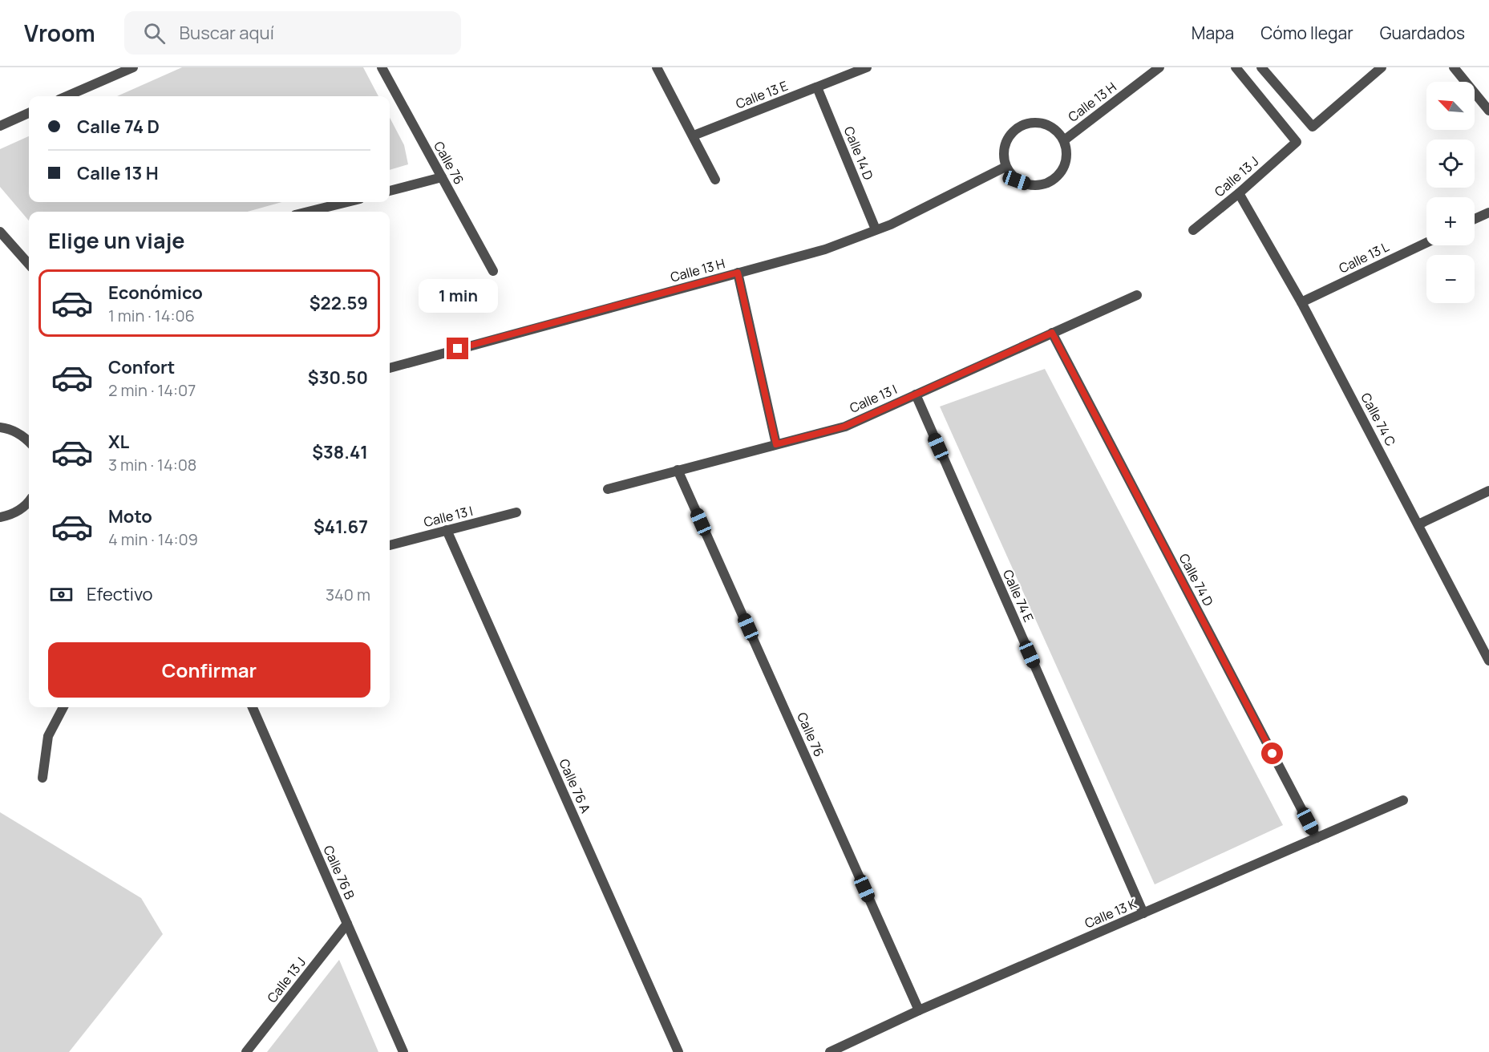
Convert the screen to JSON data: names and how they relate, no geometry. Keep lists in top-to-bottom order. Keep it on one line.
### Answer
{"streets":{"street":["Calle 13 E","Calle 13 H","Calle 14 D","Calle 76","Calle 13 J","Calle 13 L","Calle 13 I","Calle 74 C","Calle 74 D","Calle 74 E","Calle 76 A","Calle 76 B","Calle 13 K"]},"crossings":[["Calle 13 E","Calle 14 D"],["Calle 13 H","Calle 14 D"],["Calle 76","Calle 13 I"],["Calle 76","Calle 13 K"],["Calle 13 J","Calle 74 C"],["Calle 13 J","Calle 76 B"],["Calle 13 L","Calle 74 C"],["Calle 13 I","Calle 74 D"],["Calle 13 I","Calle 74 E"],["Calle 13 I","Calle 76 A"],["Calle 74 D","Calle 13 K"],["Calle 74 E","Calle 13 K"]],"north":"top left","page":{"header":"Vroom","search":"Buscar aquí","nav":["Mapa","Cómo llegar","Guardados"],"map_buttons":["+","−"],"banner":["Calle 74 D","Calle 13 H"],"heading":"Elige un viaje","list":[{"name":"Económico","note":"1 min · 14:06","value":"$22.59"},{"name":"Confort","note":"2 min · 14:07","value":"$30.50"},{"name":"XL","note":"3 min · 14:08","value":"$38.41"},{"name":"Moto","note":"4 min · 14:09","value":"$41.67"}],"bubble":"1 min","pay":["Efectivo","340 m"],"buttons":"Confirmar"}}
